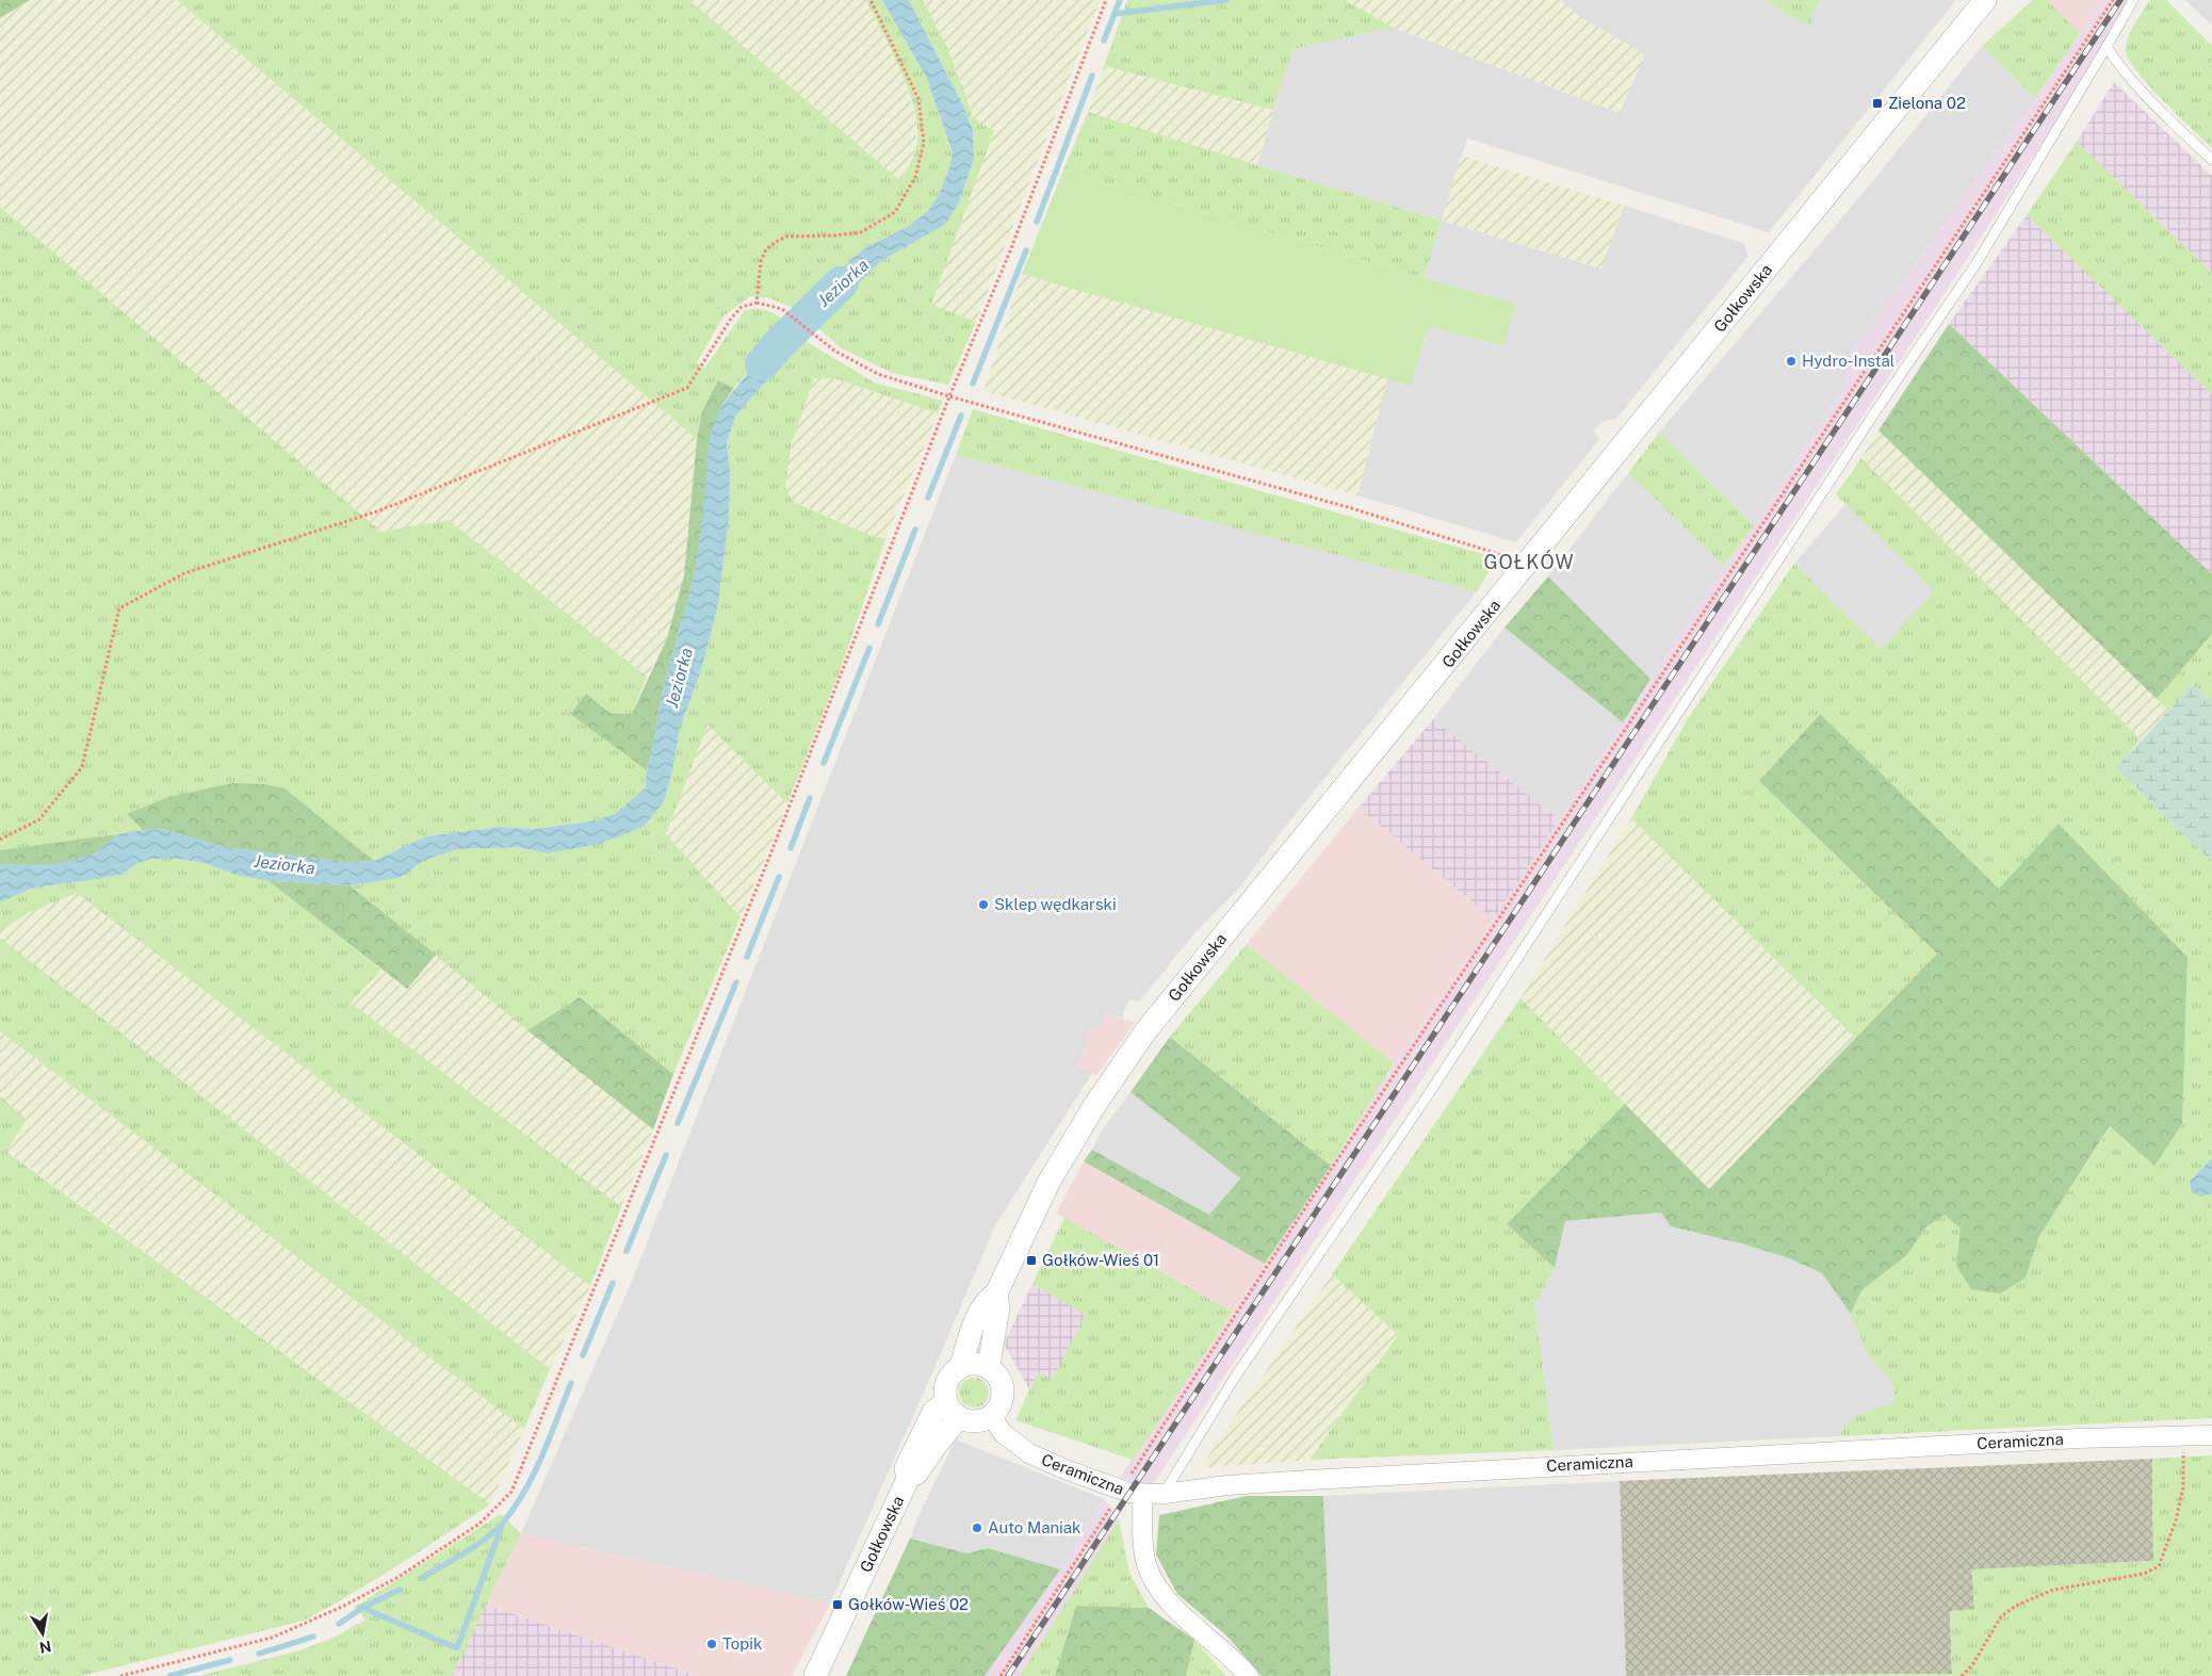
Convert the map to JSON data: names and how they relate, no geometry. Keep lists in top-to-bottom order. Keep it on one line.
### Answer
{"streets":{"street":["Gołkowska","Ceramiczna"]},"crossings":[["Gołkowska","Ceramiczna"]],"districts":["GOŁKÓW"],"water":["Jeziorka"],"places":{"transit":["Zielona 02","Gołków-Wieś 01","Gołków-Wieś 02"],"other":["Hydro-Instal","Sklep wędkarski","Auto Maniak","Topik"]},"north":"bottom"}
